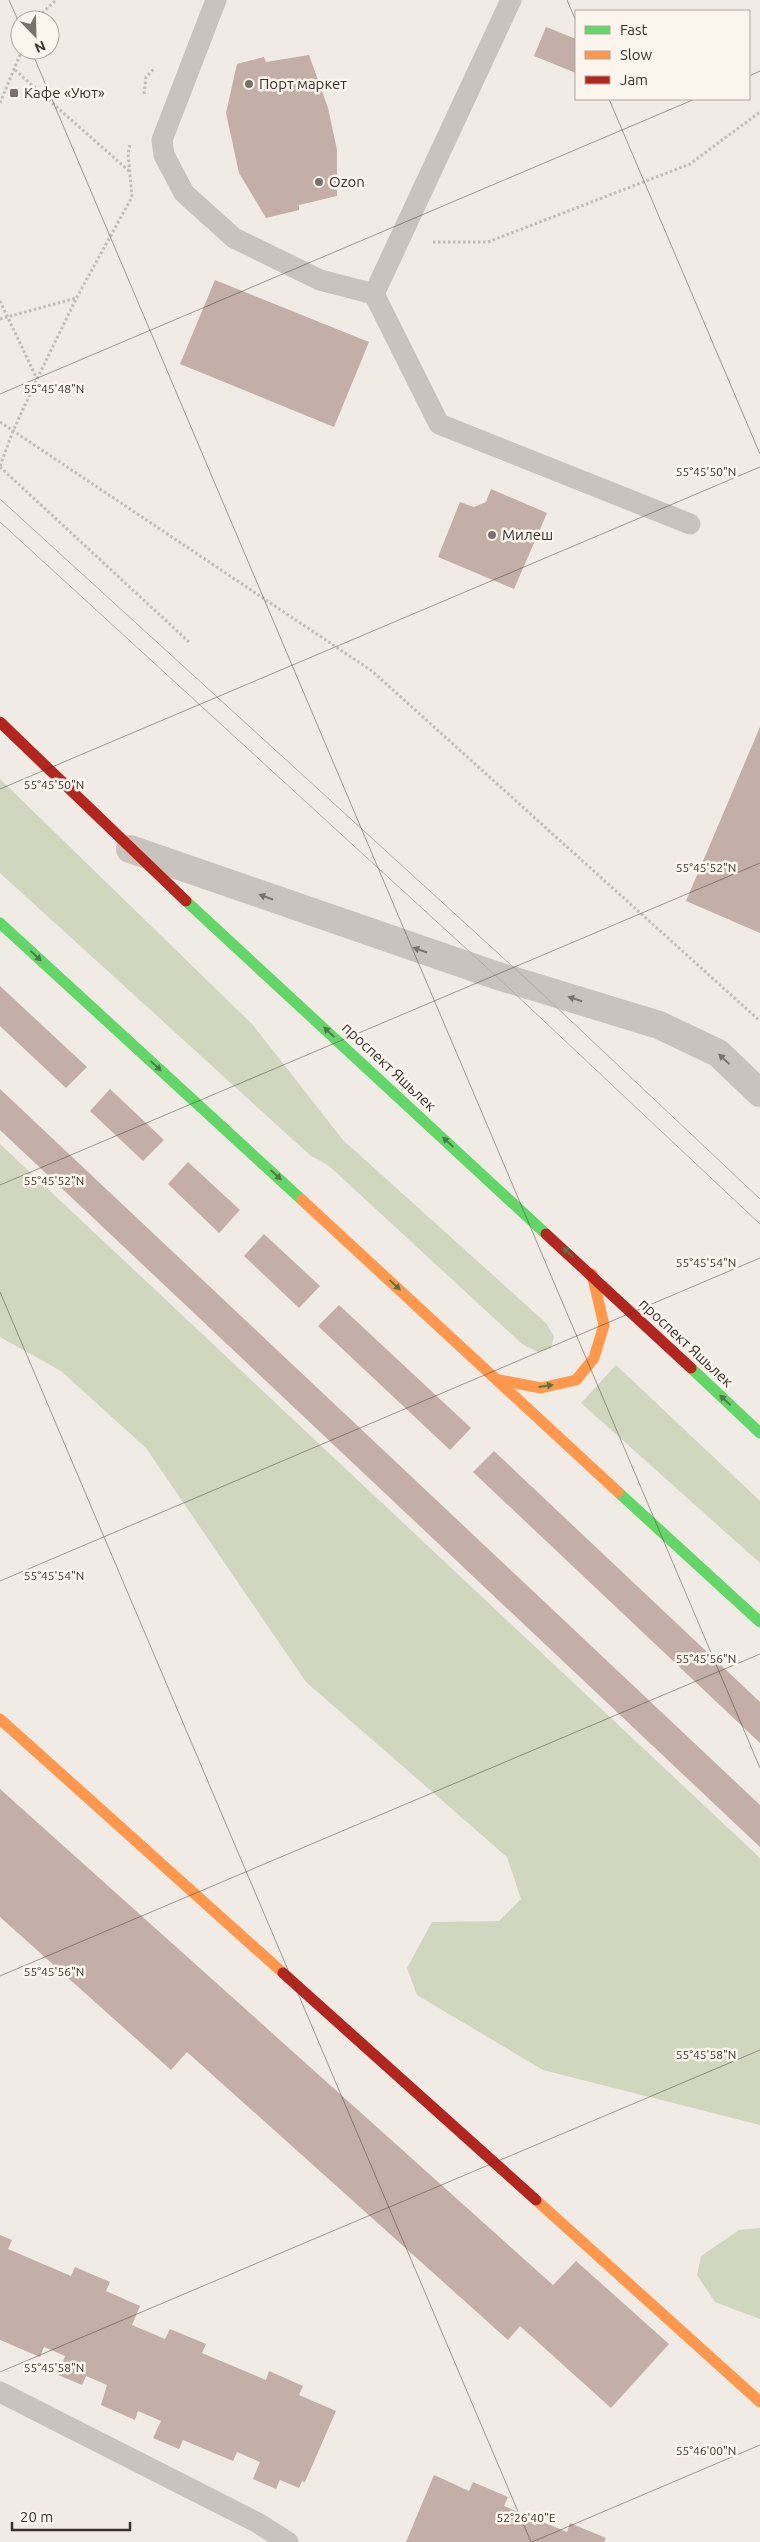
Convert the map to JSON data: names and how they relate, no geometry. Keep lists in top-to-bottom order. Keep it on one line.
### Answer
{"streets":{"main road":["проспект Яшьлек"]},"one_way":["проспект Яшьлек"],"places":{"other":["Порт маркет","Ozon","Милеш"],"transit":["Кафе «Уют»"]},"legend":["Fast","Slow","Jam"],"scale_bar":"20 m","north":"bottom right","coordinates":["55°45'48\"N","55°45'50\"N","55°45'52\"N","55°45'54\"N","55°45'56\"N","55°45'58\"N","55°46'00\"N","52°26'40\"E"]}
